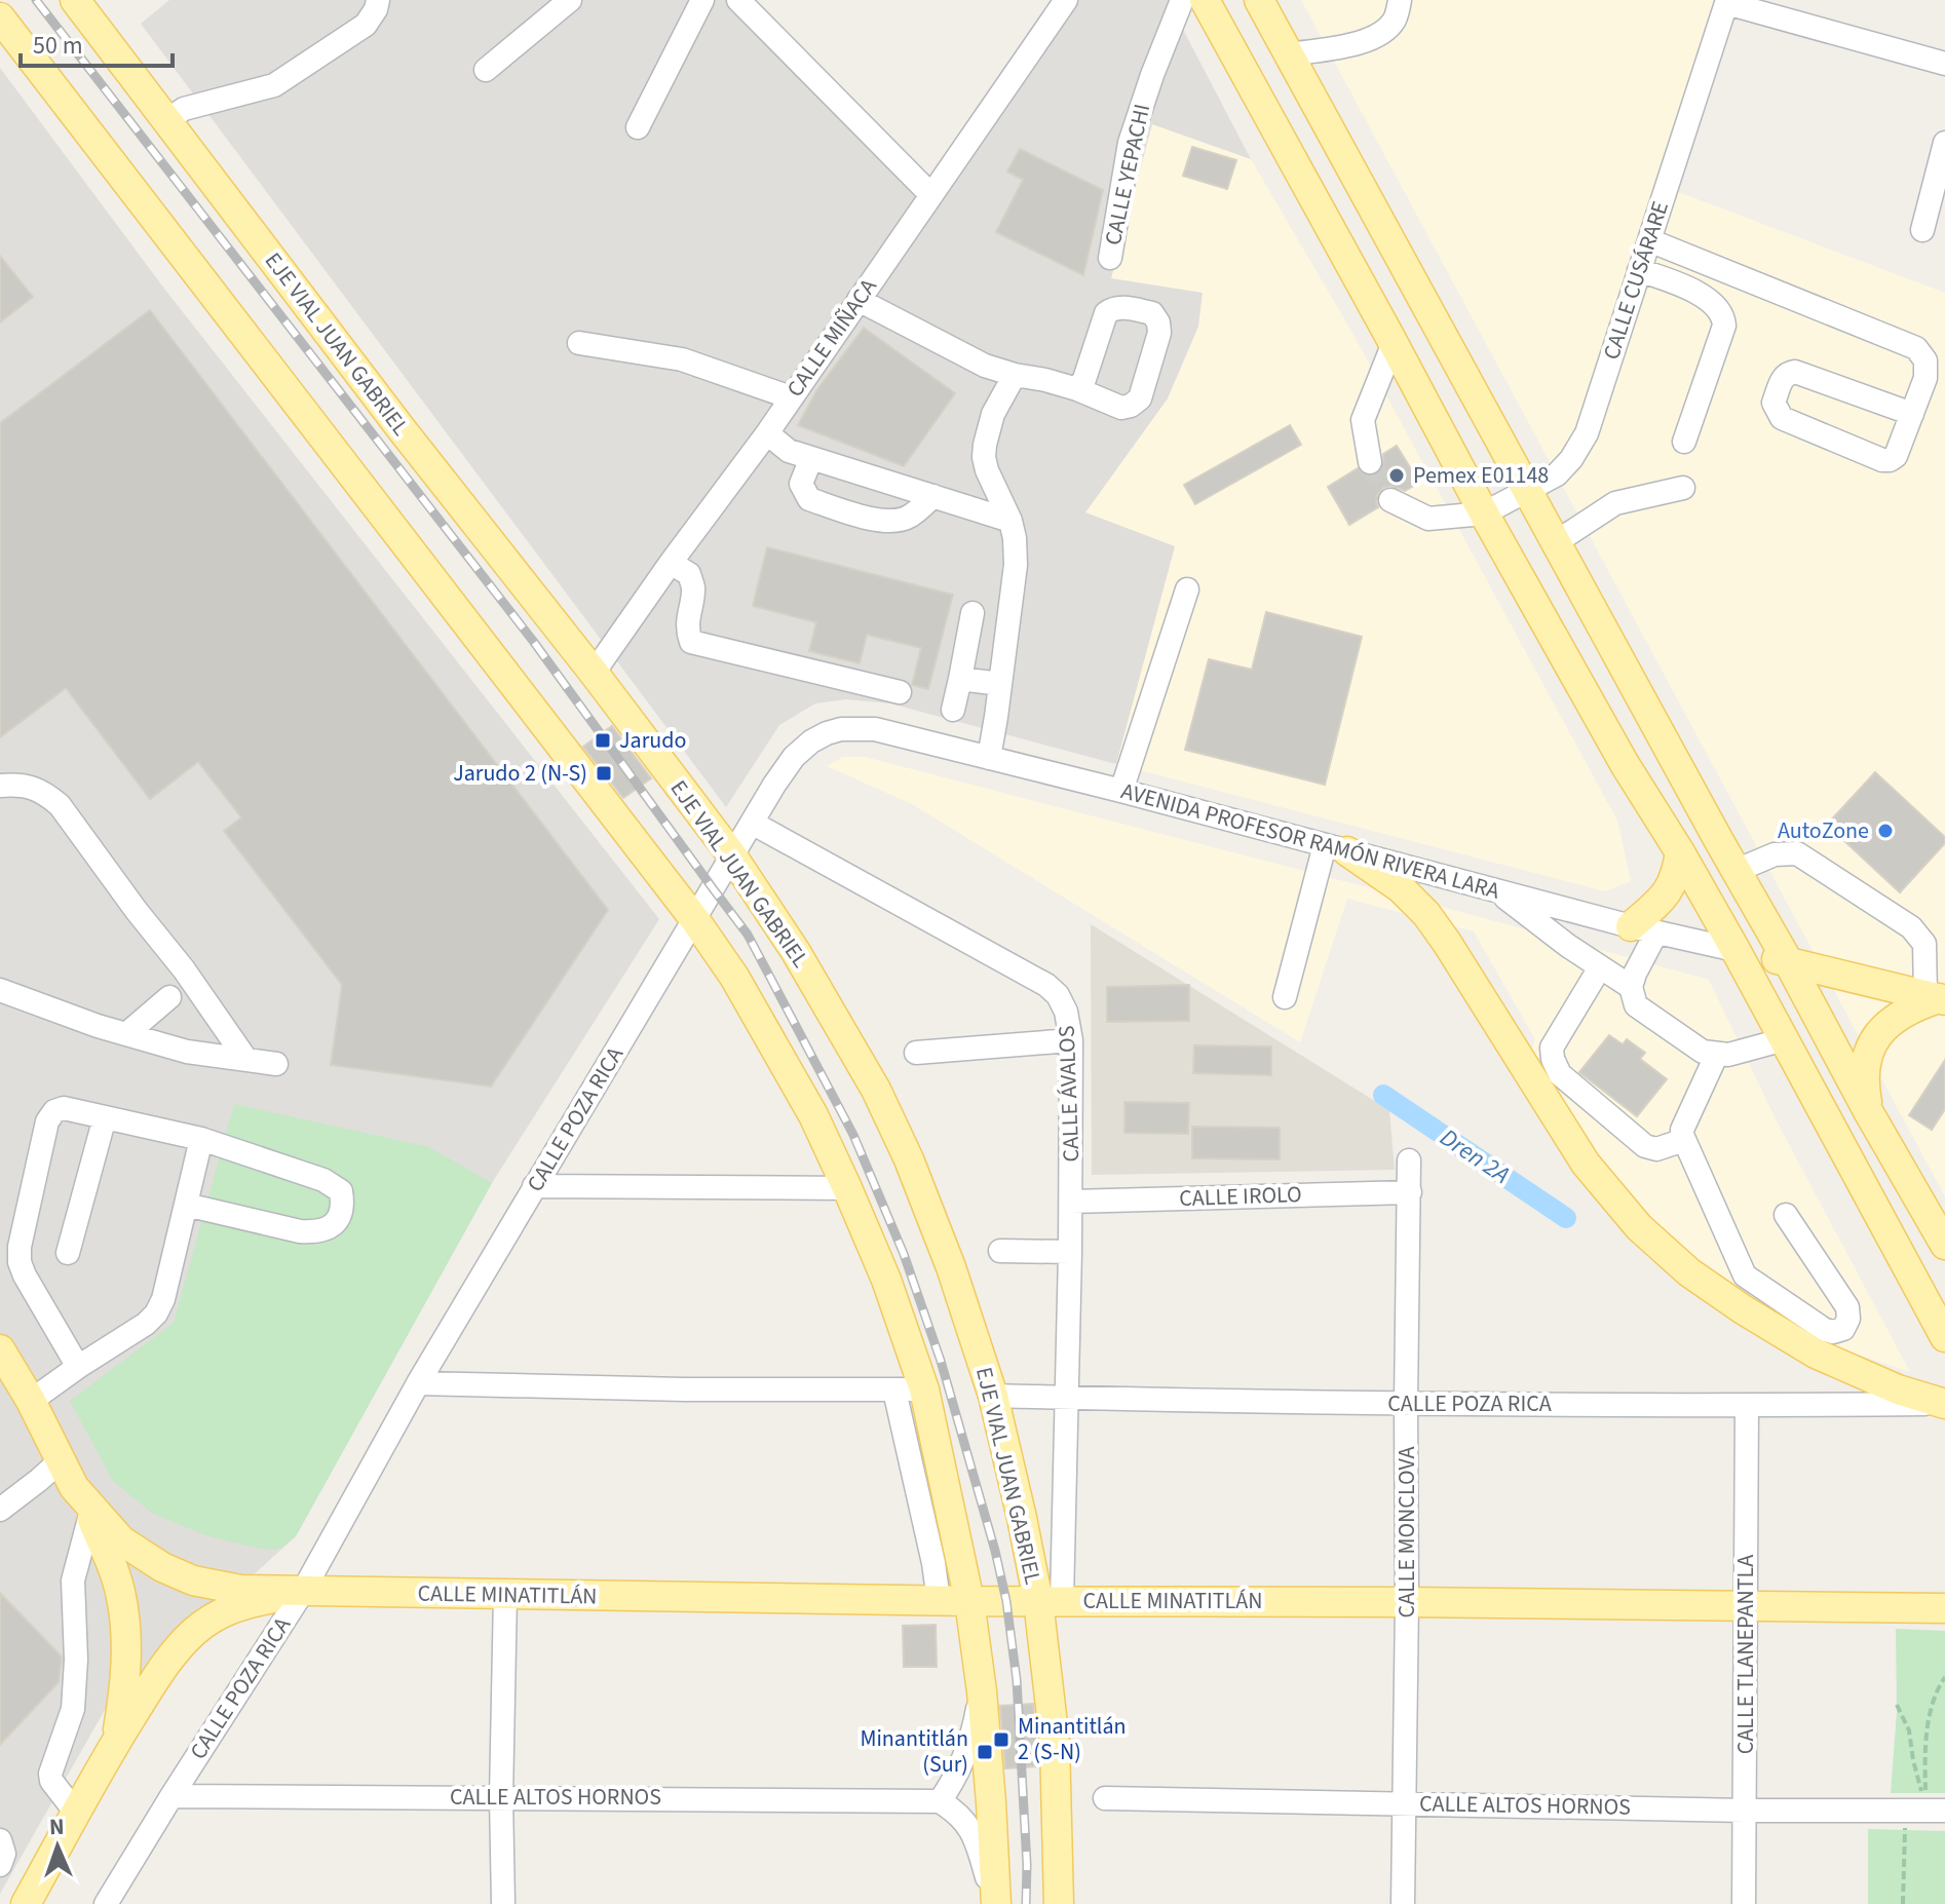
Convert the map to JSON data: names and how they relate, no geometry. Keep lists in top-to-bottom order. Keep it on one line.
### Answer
{"streets":{"main road":["EJE VIAL JUAN GABRIEL","AVENIDA PROFESOR RAMÓN RIVERA LARA","CALLE MINATITLÁN"],"street":["CALLE YEPACHI","CALLE CUSÁRARE","CALLE MIÑACA","CALLE ÁVALOS","CALLE POZA RICA","CALLE IROLO","CALLE MONCLOVA","CALLE TLANEPANTLA","CALLE ALTOS HORNOS"]},"crossings":[["CALLE MIÑACA","EJE VIAL JUAN GABRIEL"],["EJE VIAL JUAN GABRIEL","AVENIDA PROFESOR RAMÓN RIVERA LARA"],["EJE VIAL JUAN GABRIEL","CALLE ÁVALOS"],["EJE VIAL JUAN GABRIEL","CALLE POZA RICA"],["EJE VIAL JUAN GABRIEL","CALLE MINATITLÁN"],["AVENIDA PROFESOR RAMÓN RIVERA LARA","CALLE ÁVALOS"],["AVENIDA PROFESOR RAMÓN RIVERA LARA","CALLE POZA RICA"],["CALLE ÁVALOS","CALLE POZA RICA"],["CALLE ÁVALOS","CALLE IROLO"],["CALLE ÁVALOS","CALLE MINATITLÁN"],["CALLE POZA RICA","CALLE MONCLOVA"],["CALLE POZA RICA","CALLE MINATITLÁN"],["CALLE POZA RICA","CALLE TLANEPANTLA"],["CALLE POZA RICA","CALLE ALTOS HORNOS"],["CALLE IROLO","CALLE MONCLOVA"],["CALLE MONCLOVA","CALLE MINATITLÁN"],["CALLE MONCLOVA","CALLE ALTOS HORNOS"],["CALLE MINATITLÁN","CALLE TLANEPANTLA"],["CALLE TLANEPANTLA","CALLE ALTOS HORNOS"]],"water":["Dren 2A"],"places":{"other":["Pemex E01148","AutoZone"],"transit":["Jarudo","Jarudo 2 (N-S)","Minantitlán 2 (S-N)","Minantitlán (Sur)"]},"scale_bar":"50 m","north":"top"}
